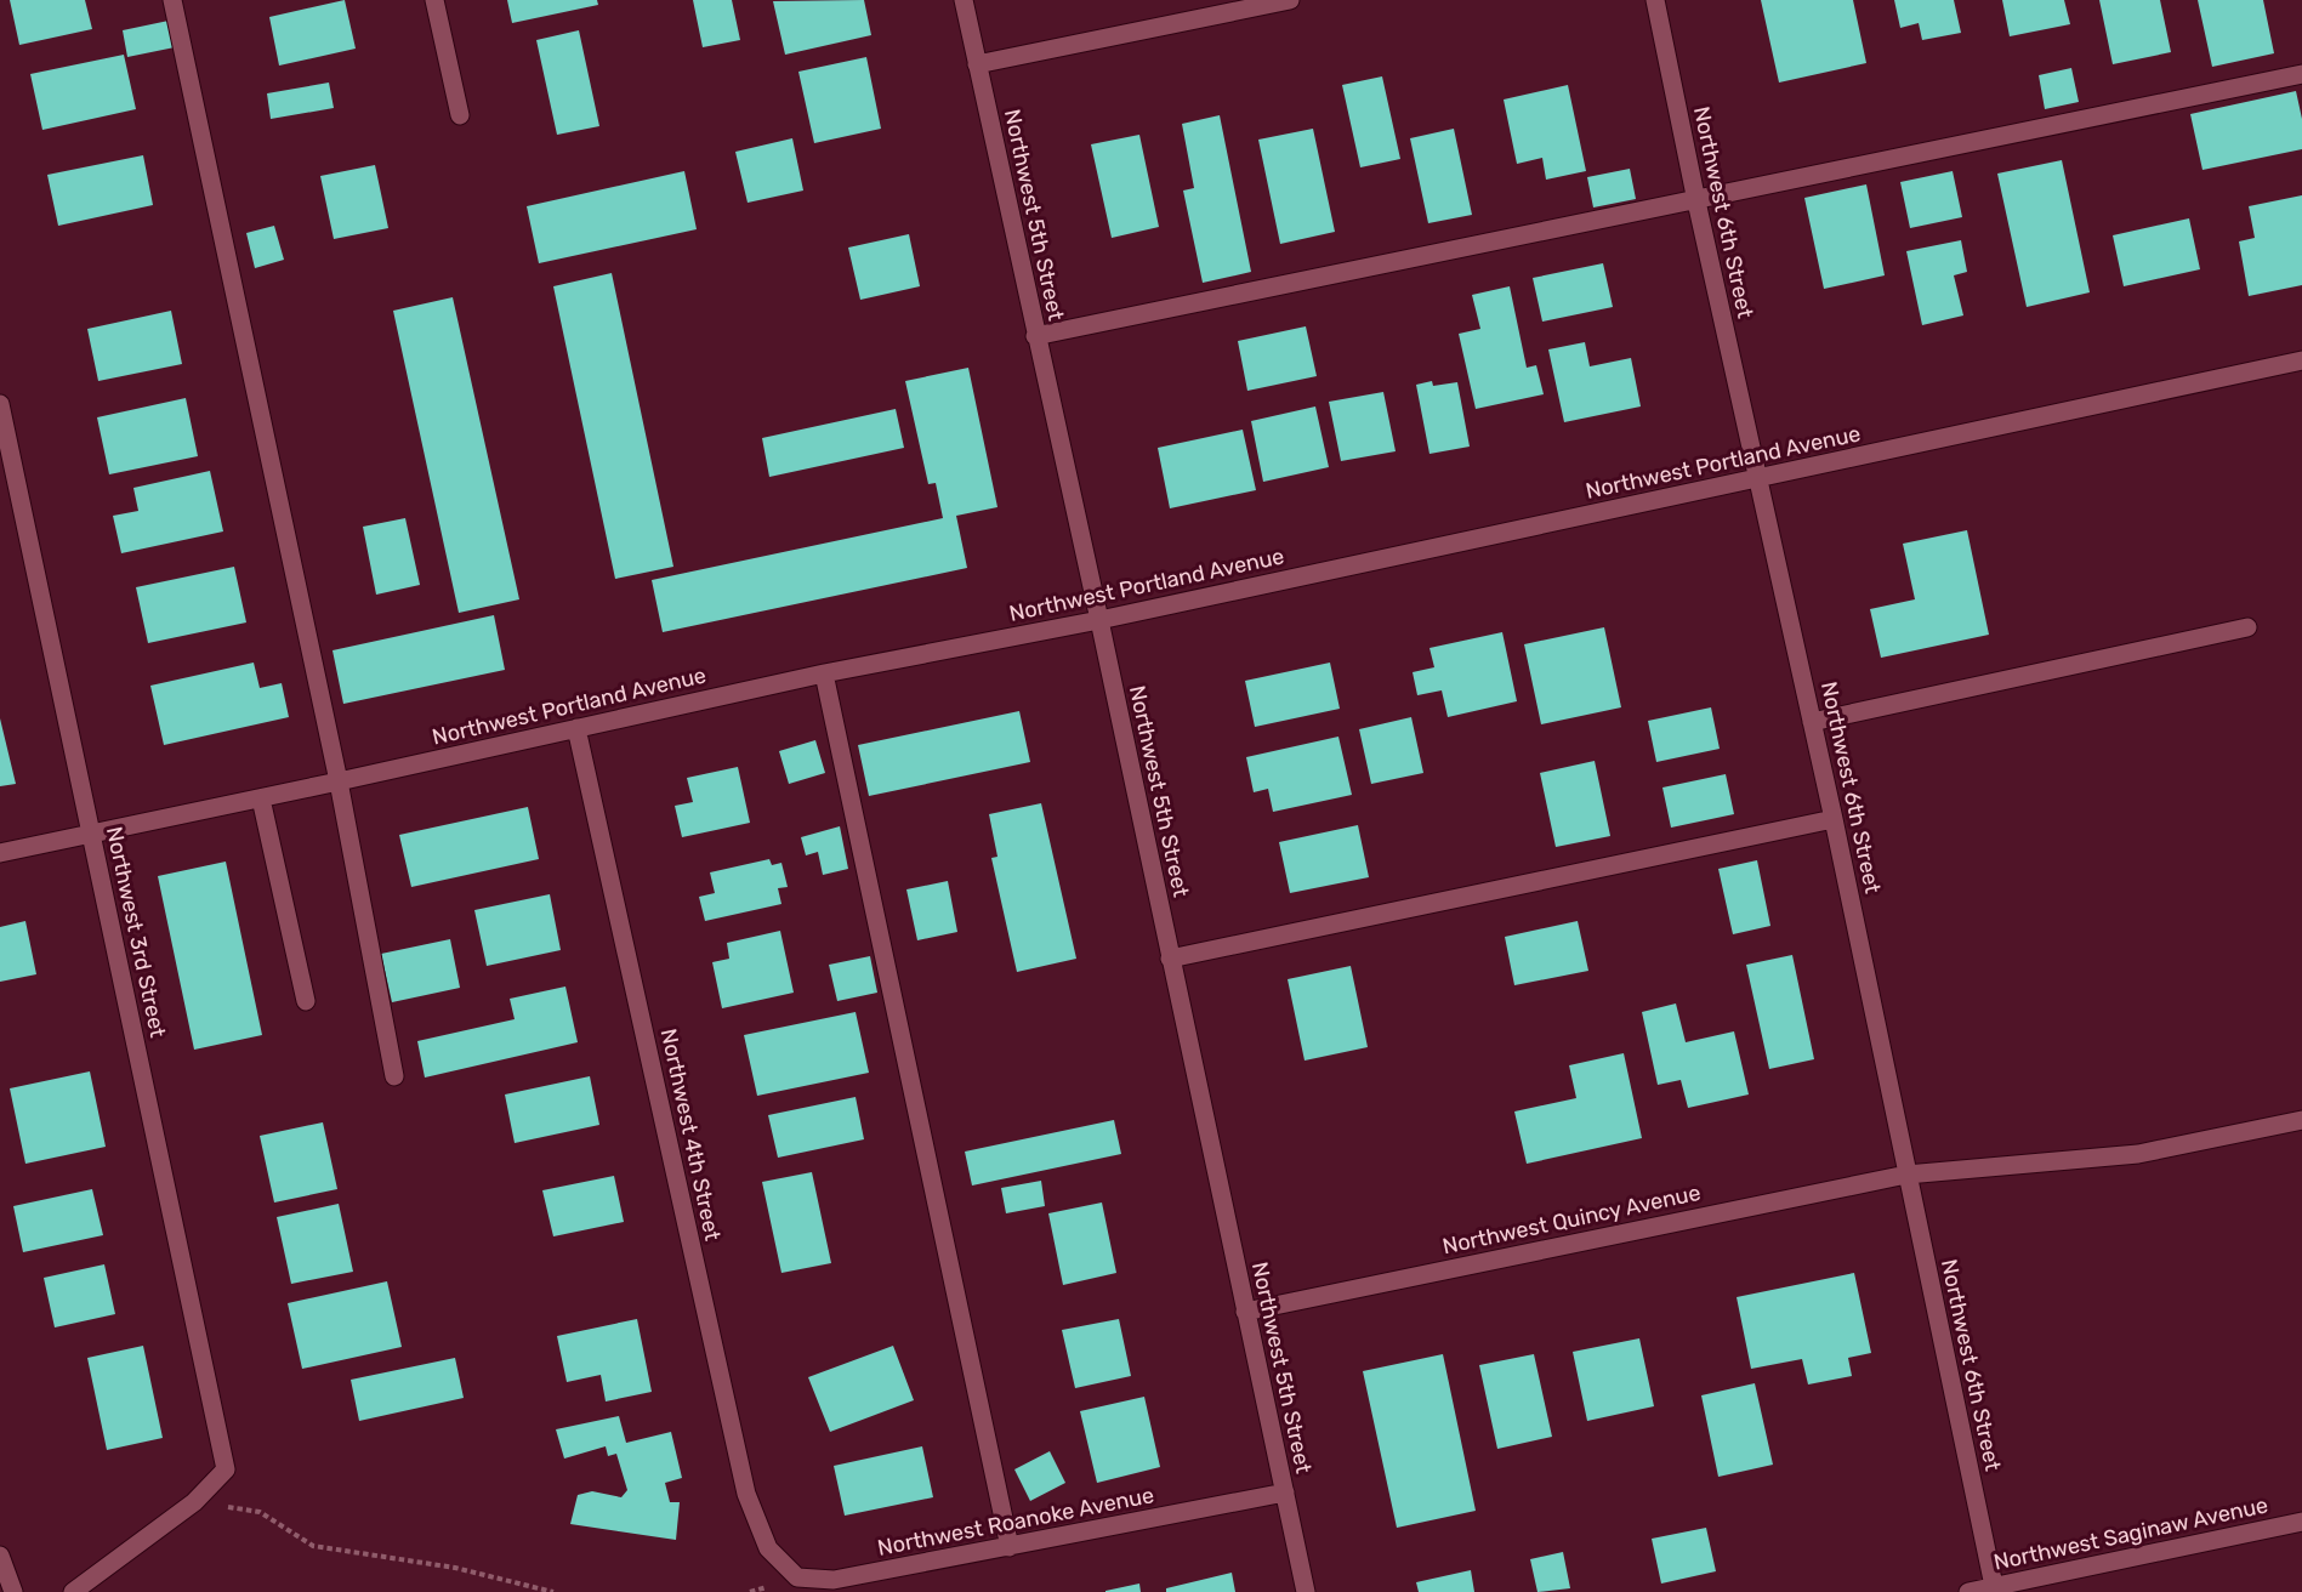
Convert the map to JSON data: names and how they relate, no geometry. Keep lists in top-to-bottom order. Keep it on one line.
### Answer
{"streets":{"street":["Northwest 6th Street","Northwest 5th Street","Northwest Portland Avenue","Northwest 3rd Street","Northwest 4th Street","Northwest Quincy Avenue","Northwest Roanoke Avenue","Northwest Saginaw Avenue"]},"crossings":[["Northwest 6th Street","Northwest Portland Avenue"],["Northwest 6th Street","Northwest Quincy Avenue"],["Northwest 6th Street","Northwest Saginaw Avenue"],["Northwest 5th Street","Northwest Portland Avenue"],["Northwest 5th Street","Northwest Quincy Avenue"],["Northwest 5th Street","Northwest Roanoke Avenue"],["Northwest Portland Avenue","Northwest 3rd Street"],["Northwest Portland Avenue","Northwest 4th Street"],["Northwest 4th Street","Northwest Roanoke Avenue"]]}
